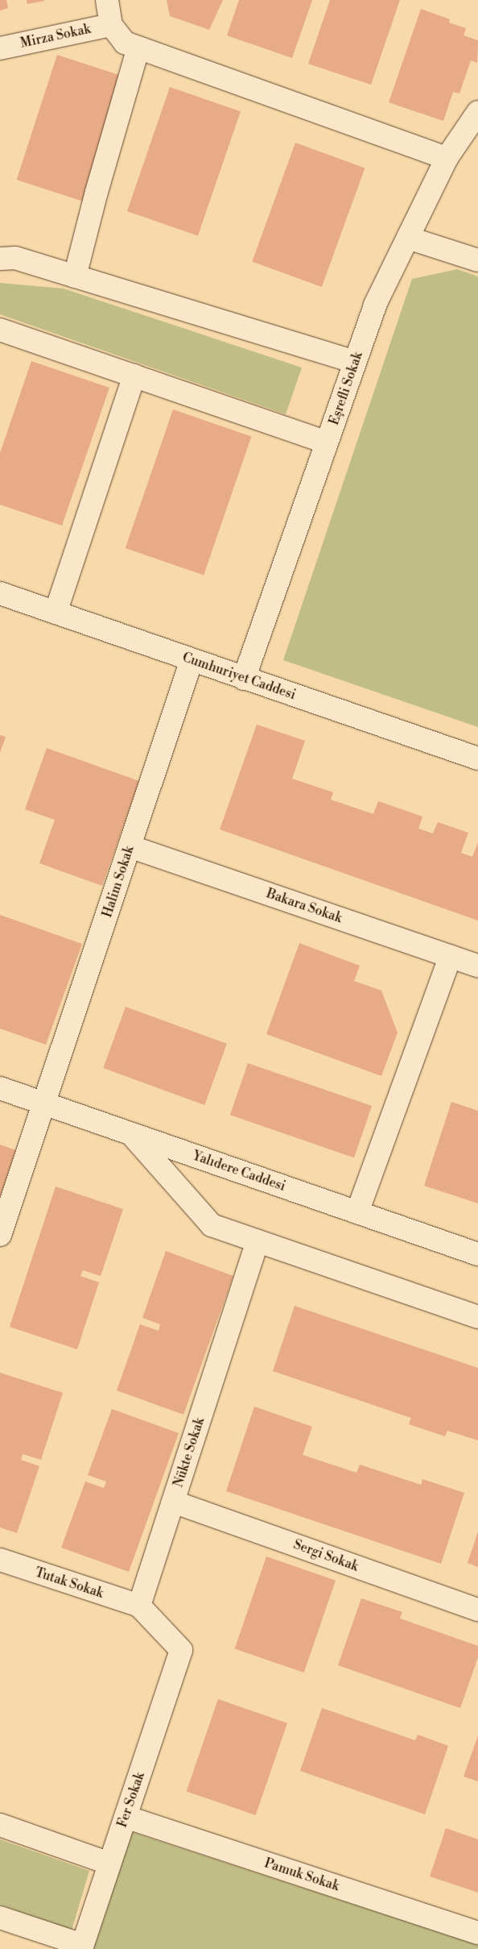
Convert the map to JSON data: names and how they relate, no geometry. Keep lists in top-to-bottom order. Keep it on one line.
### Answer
{"streets":{"street":["Mirza Sokak","Eşrefli Sokak","Cumhuriyet Caddesi","Halim Sokak","Bakara Sokak","Yalıdere Caddesi","Nükte Sokak","Sergi Sokak","Tutak Sokak","Fer Sokak","Pamuk Sokak"]},"crossings":[["Eşrefli Sokak","Cumhuriyet Caddesi"],["Cumhuriyet Caddesi","Halim Sokak"],["Halim Sokak","Bakara Sokak"],["Halim Sokak","Yalıdere Caddesi"],["Nükte Sokak","Sergi Sokak"],["Nükte Sokak","Tutak Sokak"],["Nükte Sokak","Fer Sokak"],["Tutak Sokak","Fer Sokak"],["Fer Sokak","Pamuk Sokak"]]}
